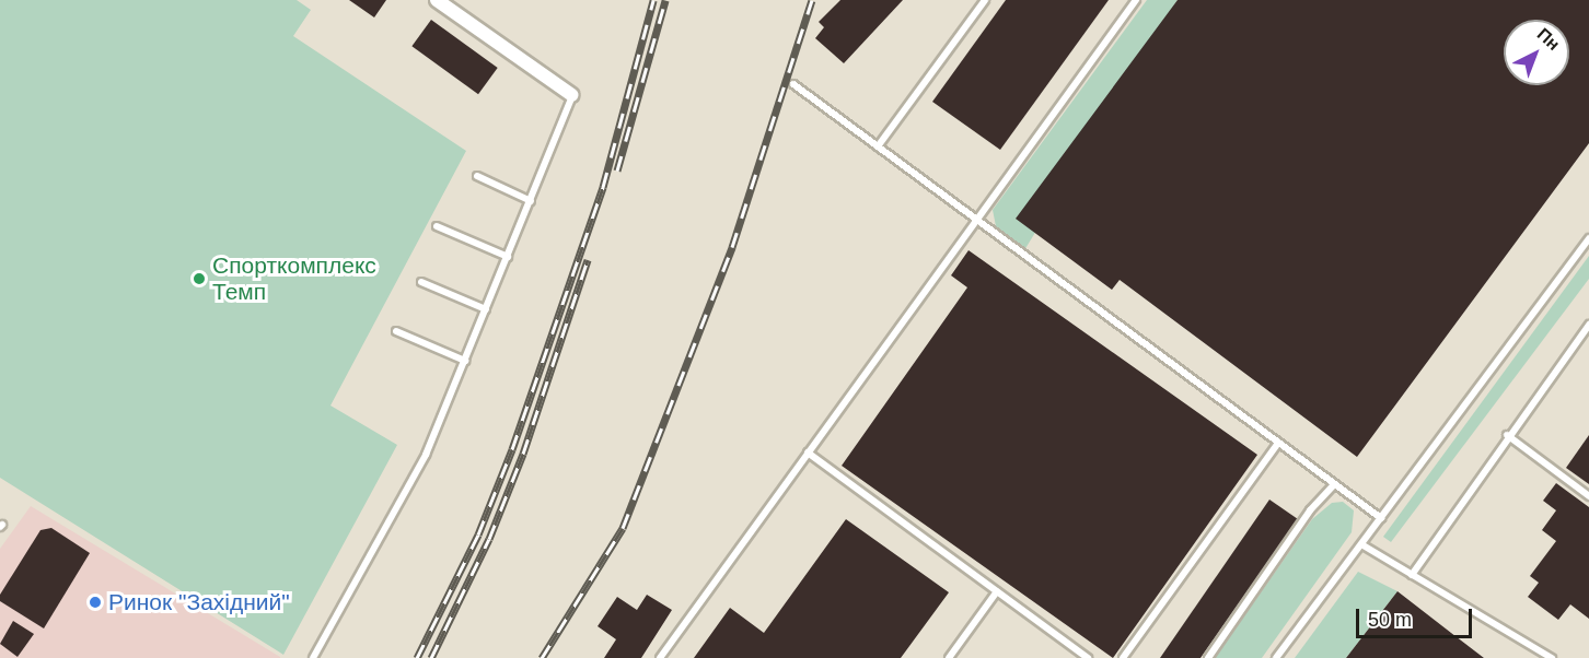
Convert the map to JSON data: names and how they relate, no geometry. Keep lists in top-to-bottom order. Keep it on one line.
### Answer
{"places":["Спорткомплекс Темп","Ринок \"Західний\""],"scale_bar":"50 m","north":"top right"}
